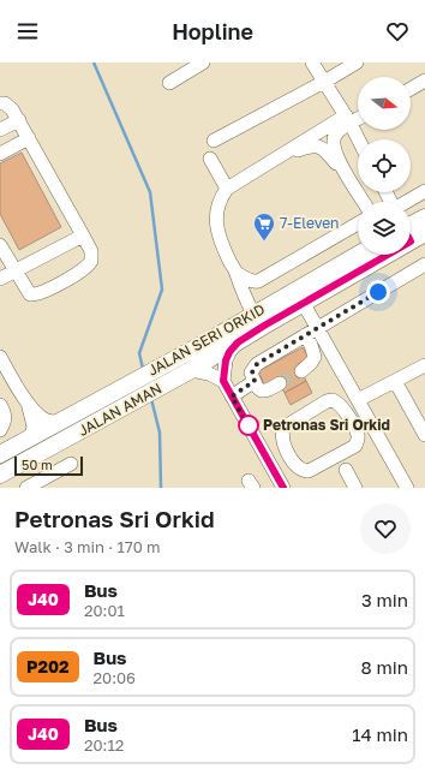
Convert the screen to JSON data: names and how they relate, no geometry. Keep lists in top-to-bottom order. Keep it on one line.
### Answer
{"streets":{"main road":["JALAN SERI ORKID","JALAN AMAN"]},"crossings":[["JALAN SERI ORKID","JALAN AMAN"]],"places":{"supermarket":["7-Eleven"],"other":["Petronas Sri Orkid"]},"lines":["bus line J40"],"scale_bar":"50 m","north":"right","page":{"header":"Hopline","scale":"50 m","heading":["Petronas Sri Orkid","Walk · 3 min · 170 m"],"list":[{"mark":"J40","name":"Bus","note":"20:01","value":"3 min"},{"mark":"P202","name":"Bus","note":"20:06","value":"8 min"},{"mark":"J40","name":"Bus","note":"20:12","value":"14 min"}]}}
